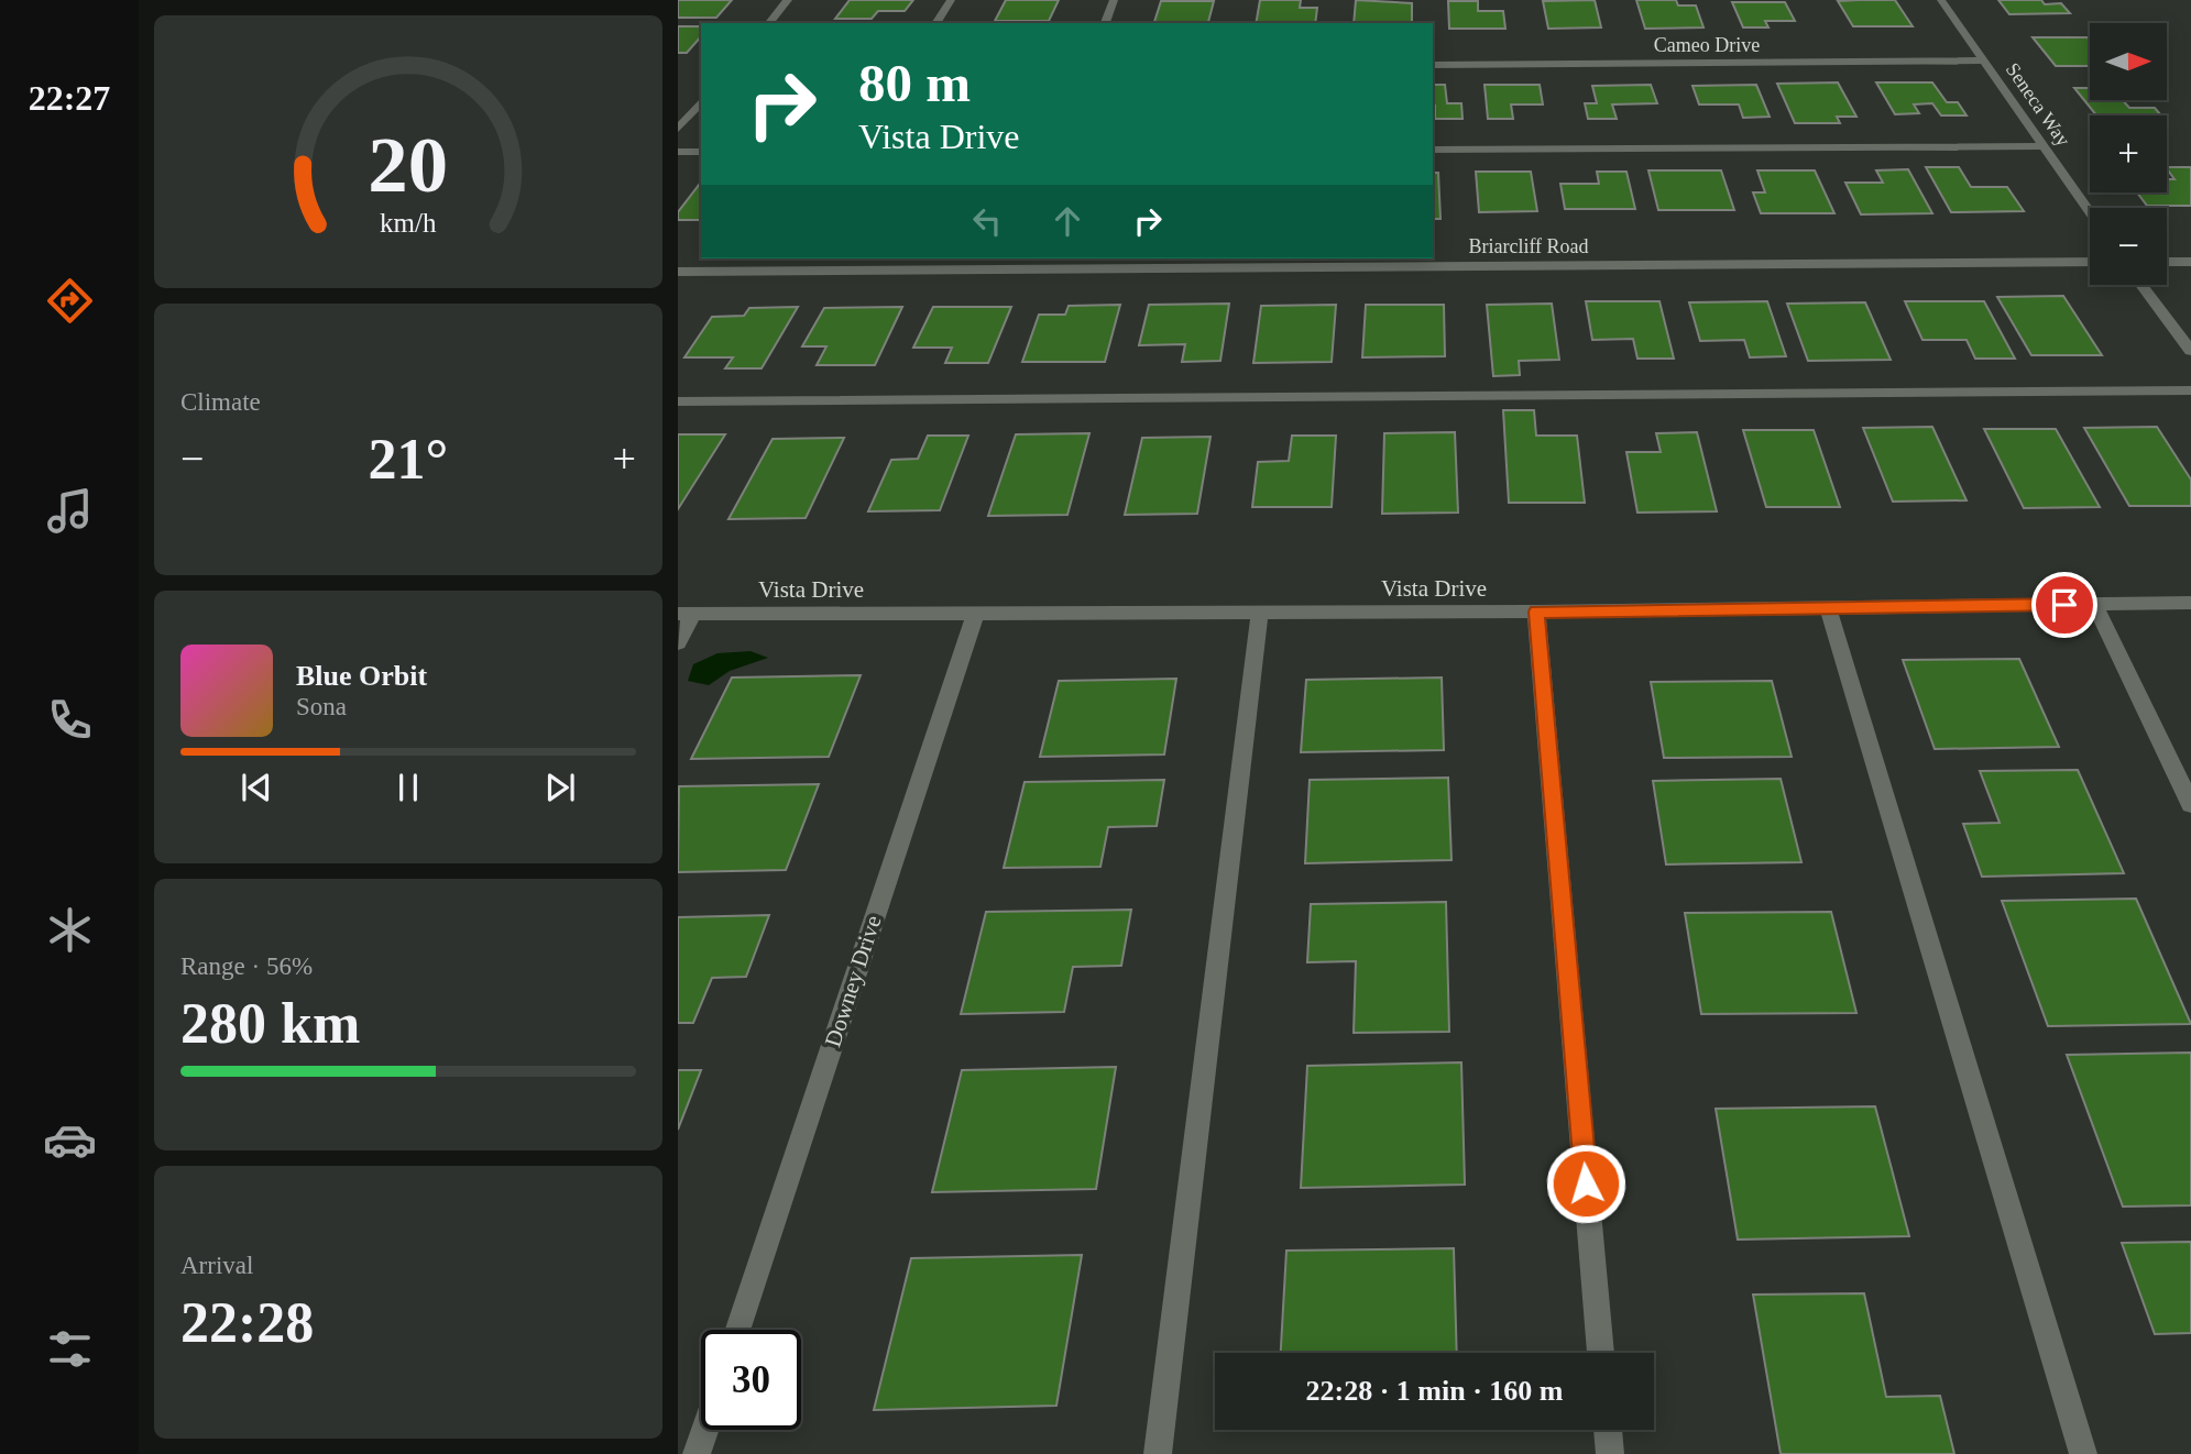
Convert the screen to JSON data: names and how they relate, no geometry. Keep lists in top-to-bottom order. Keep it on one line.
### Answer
{"streets":{"street":["Cameo Drive","Seneca Way","Briarcliff Road","Vista Drive","Downey Drive"]},"crossings":[["Cameo Drive","Seneca Way"],["Vista Drive","Downey Drive"]],"north":"right","page":{"tabs":"22:27","map_buttons":["+","−"],"turn":["80 m","Vista Drive"],"tile":["Climate",["Range · 56%","280 km"],["Arrival","22:28"]],"heat":["−","21°","+"],"song":["Blue Orbit","Sona"],"limit":"30","trip":"22:28 · 1 min · 160 m","gauge":["20","km/h"]}}
